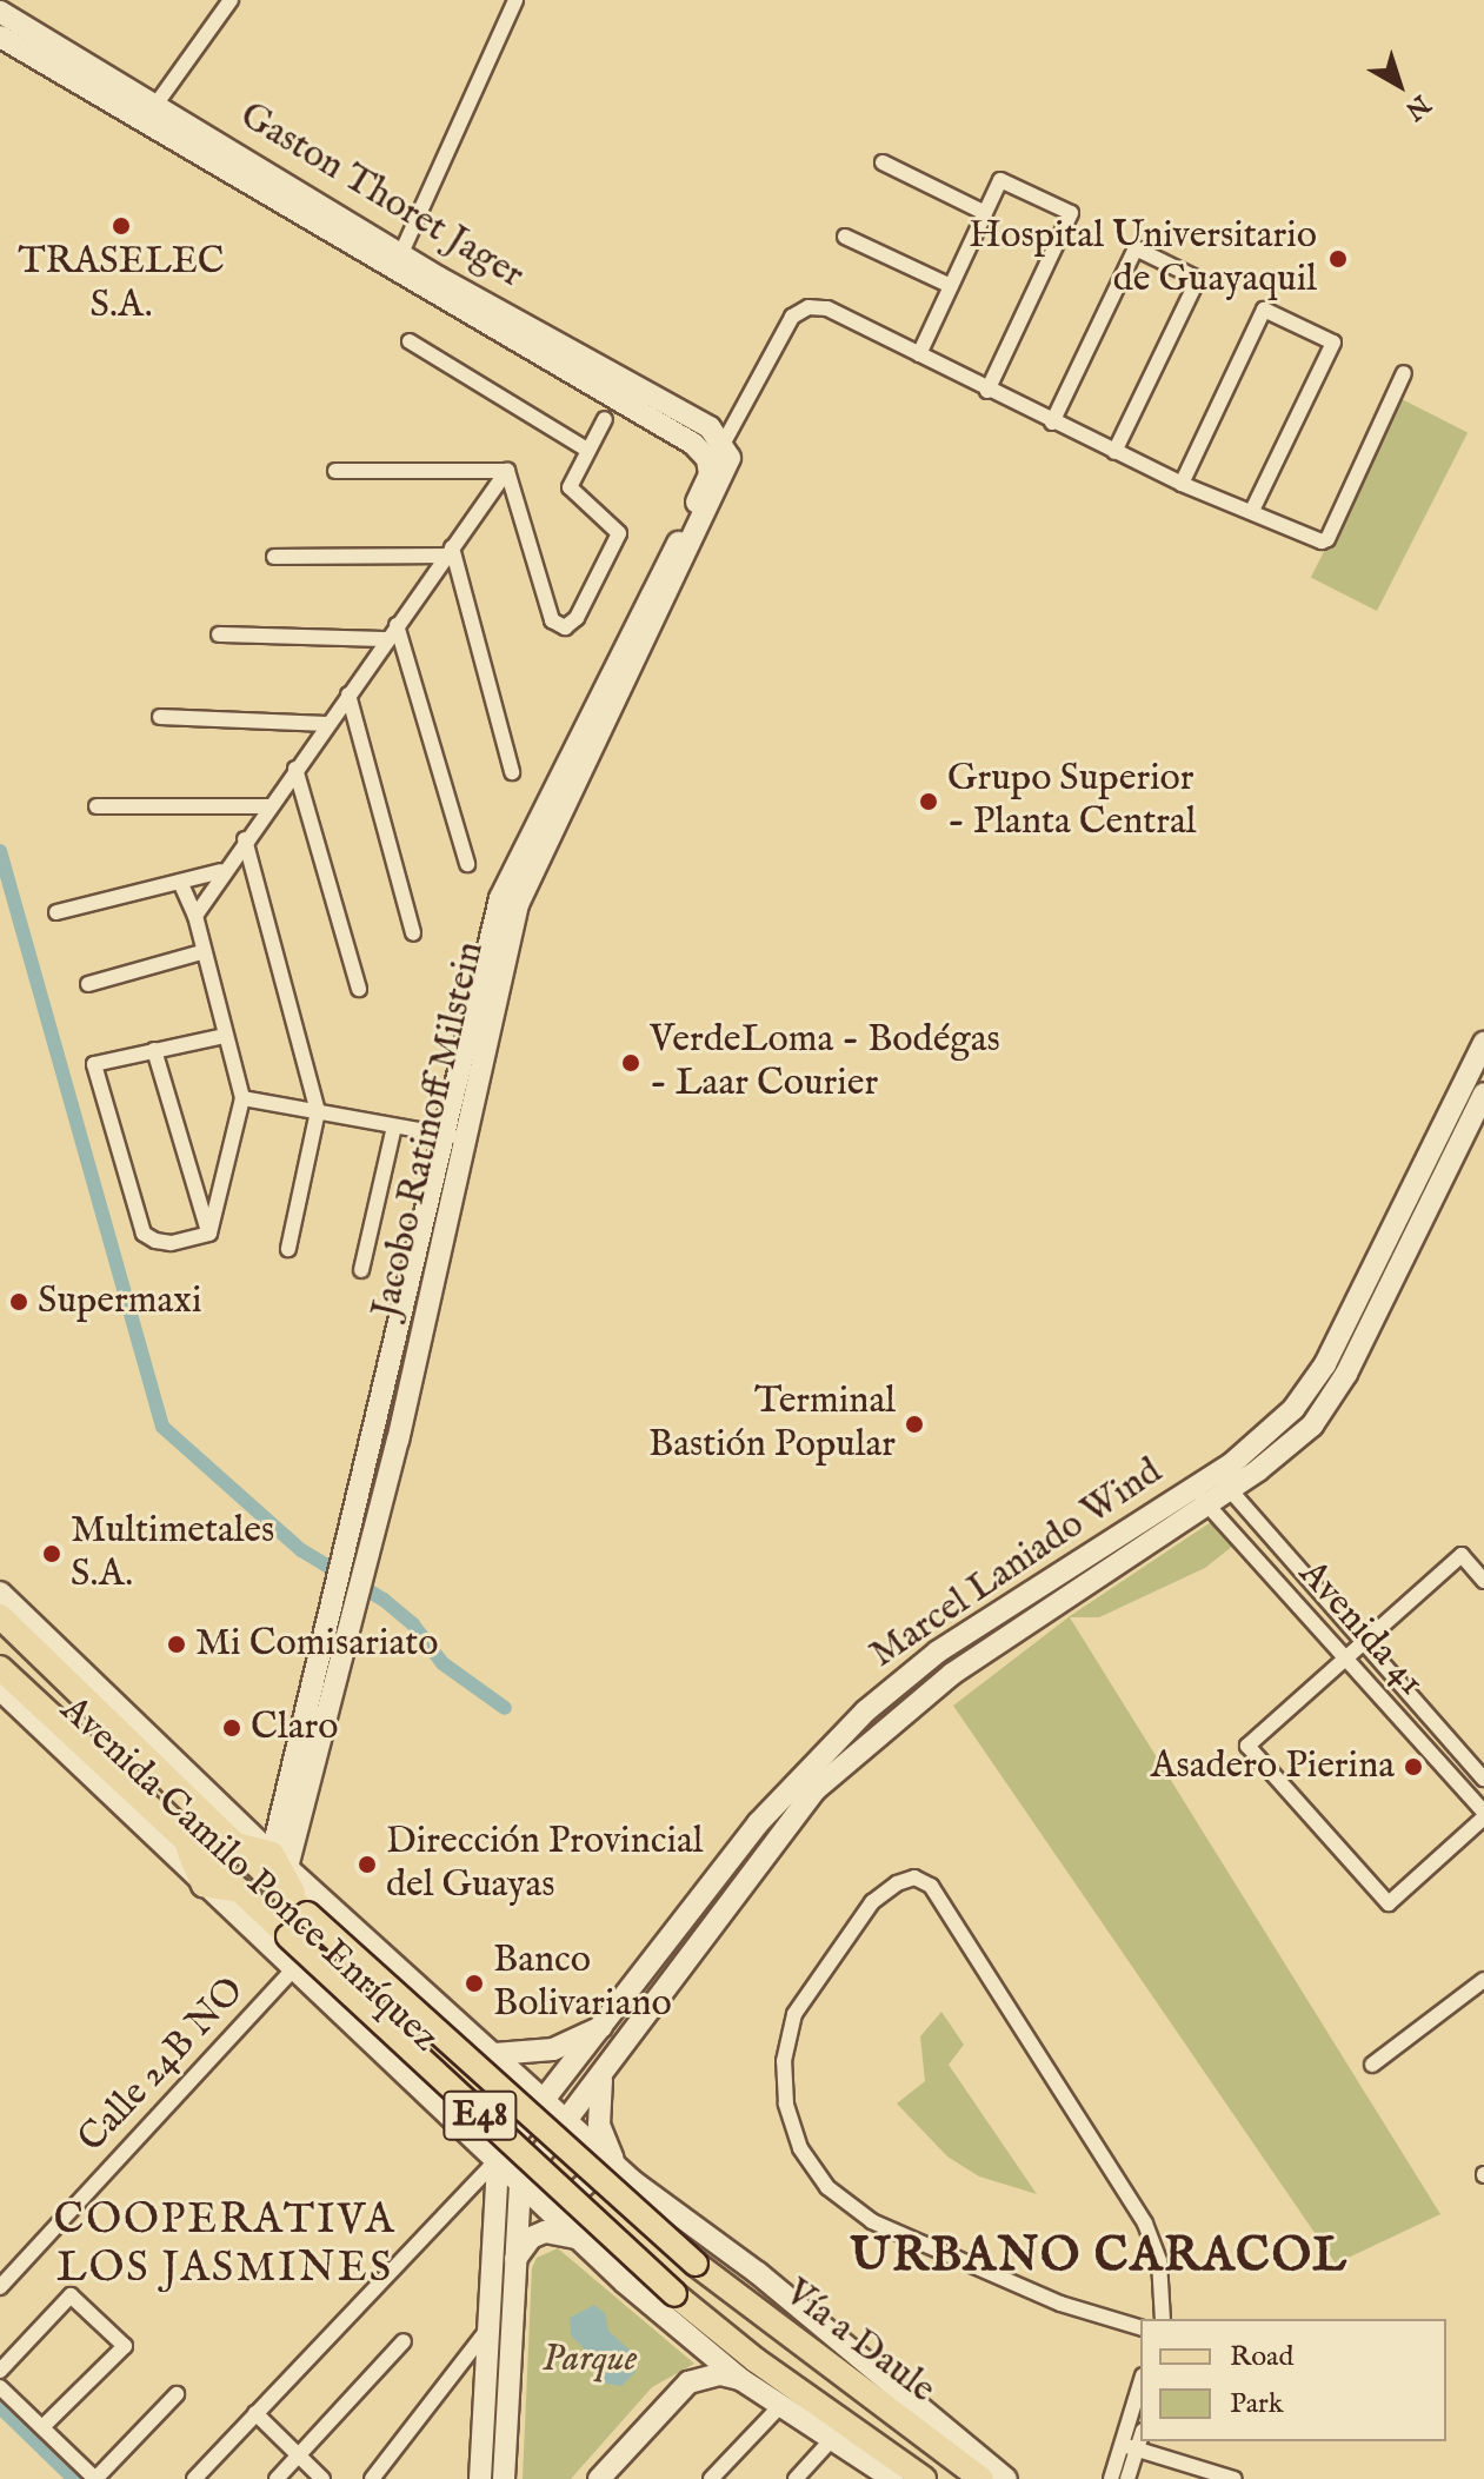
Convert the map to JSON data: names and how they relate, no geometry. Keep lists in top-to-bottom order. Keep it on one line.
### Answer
{"streets":{"main road":["Gaston Thoret Jager","Jacobo Ratinoff Milstein","Marcel Laniado Wind","Avenida Camilo Ponce Enríquez","E48","Vía a Daule"],"street":["Avenida 41","Calle 24B NO"]},"crossings":[["Gaston Thoret Jager","Jacobo Ratinoff Milstein"],["Jacobo Ratinoff Milstein","Avenida Camilo Ponce Enríquez"],["Marcel Laniado Wind","Avenida 41"],["Marcel Laniado Wind","Avenida Camilo Ponce Enríquez"],["Avenida Camilo Ponce Enríquez","Calle 24B NO"],["Avenida Camilo Ponce Enríquez","E48"],["Avenida Camilo Ponce Enríquez","Vía a Daule"]],"districts":["COOPERATIVA LOS JASMINES","URBANO CARACOL"],"parks":["Parque"],"places":["TRASELEC S.A.","Hospital Universitario de Guayaquil","Grupo Superior - Planta Central","VerdeLoma - Bodégas - Laar Courier","Supermaxi","Terminal Bastión Popular","Multimetales S.A.","Mi Comisariato","Claro","Asadero Pierina","Dirección Provincial del Guayas","Banco Bolivariano"],"legend":["Road","Park"],"north":"bottom right"}
